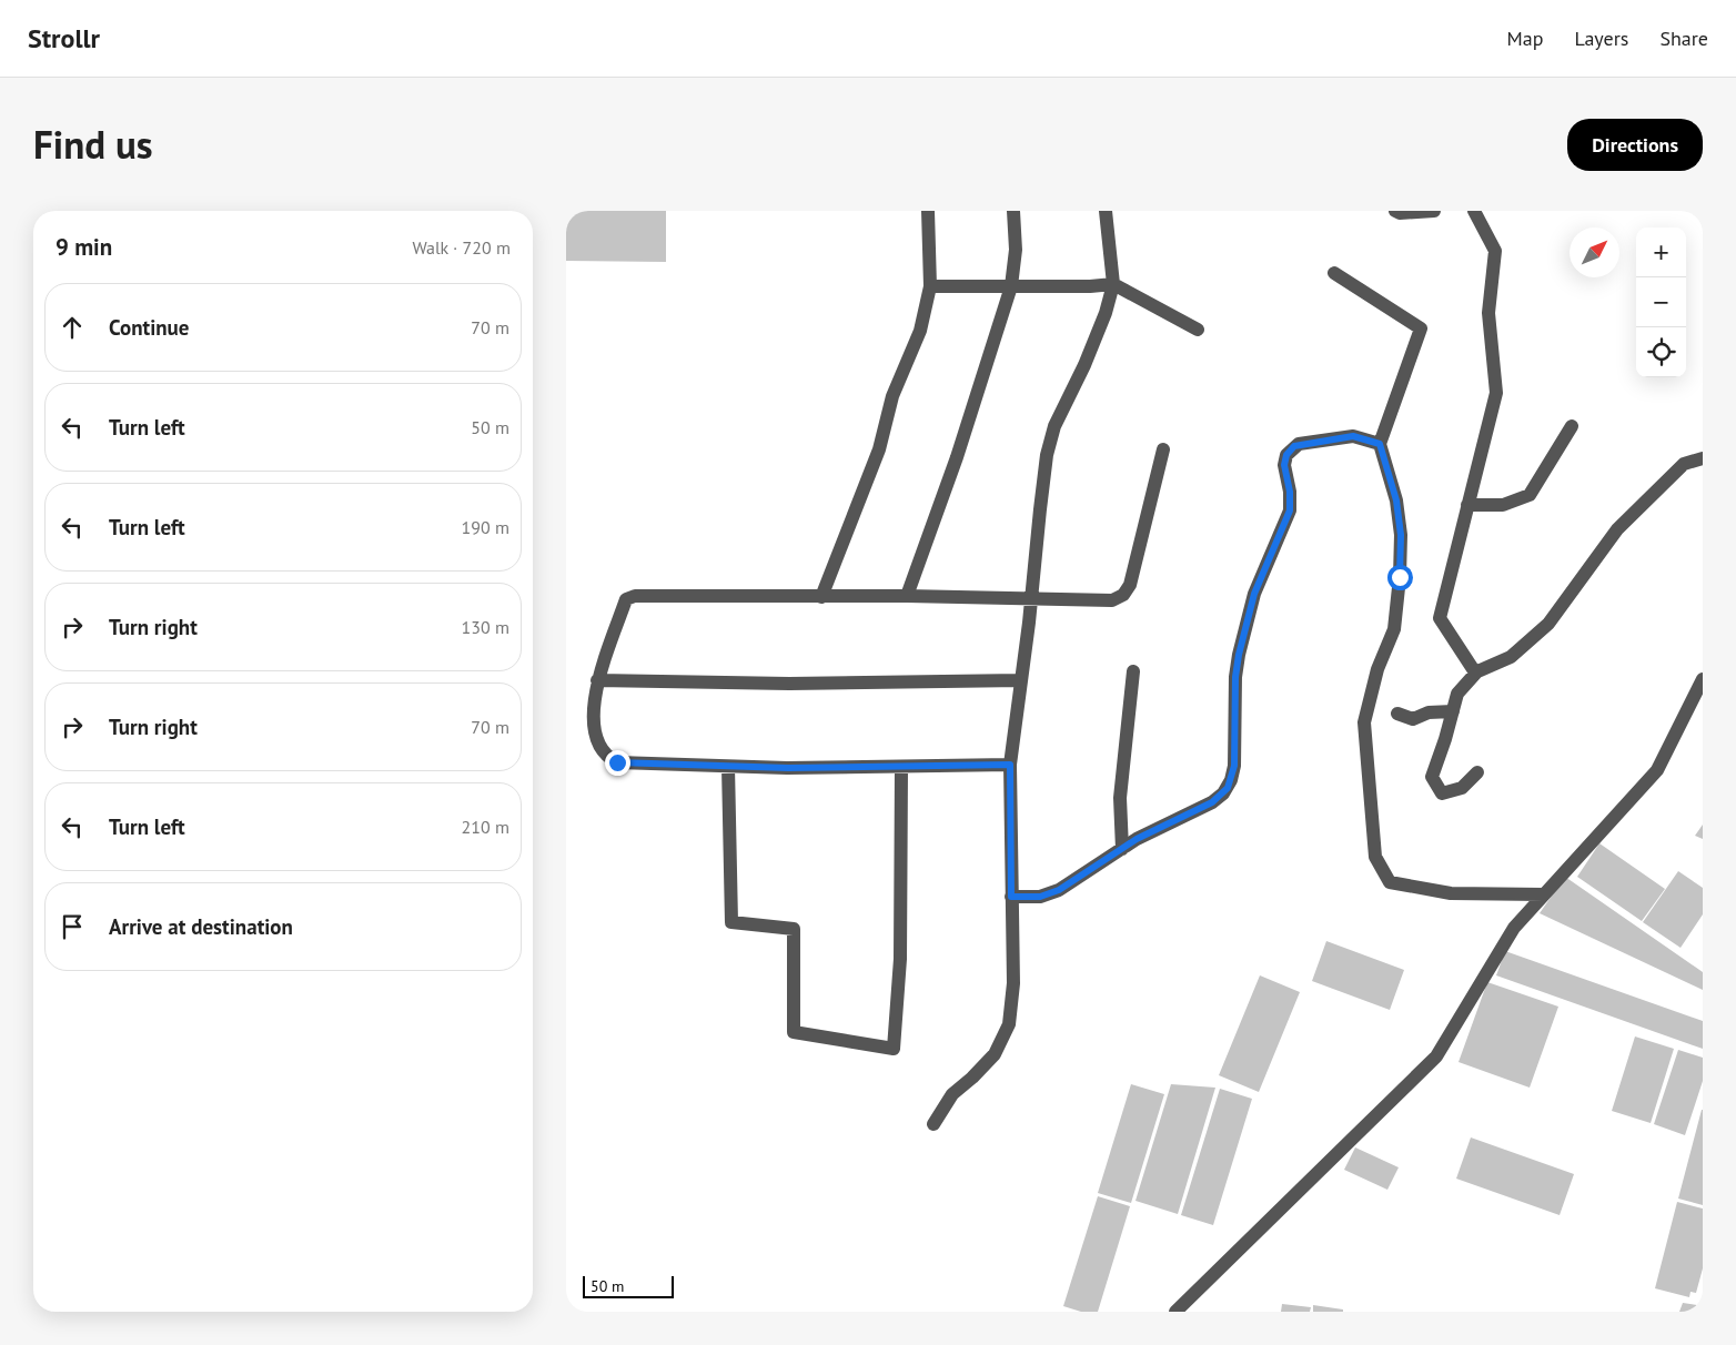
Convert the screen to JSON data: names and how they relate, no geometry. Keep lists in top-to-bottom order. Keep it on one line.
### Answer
{"scale_bar":"50 m","north":"top right","page":{"header":"Strollr","nav":["Map","Layers","Share"],"title":"Find us","buttons":"Directions","heading":["9 min","Walk · 720 m"],"map_buttons":["+","−"],"list":[["Continue","70 m"],["Turn left","50 m"],["Turn left","190 m"],["Turn right","130 m"],["Turn right","70 m"],["Turn left","210 m"],"Arrive at destination"],"scale":"50 m"}}
